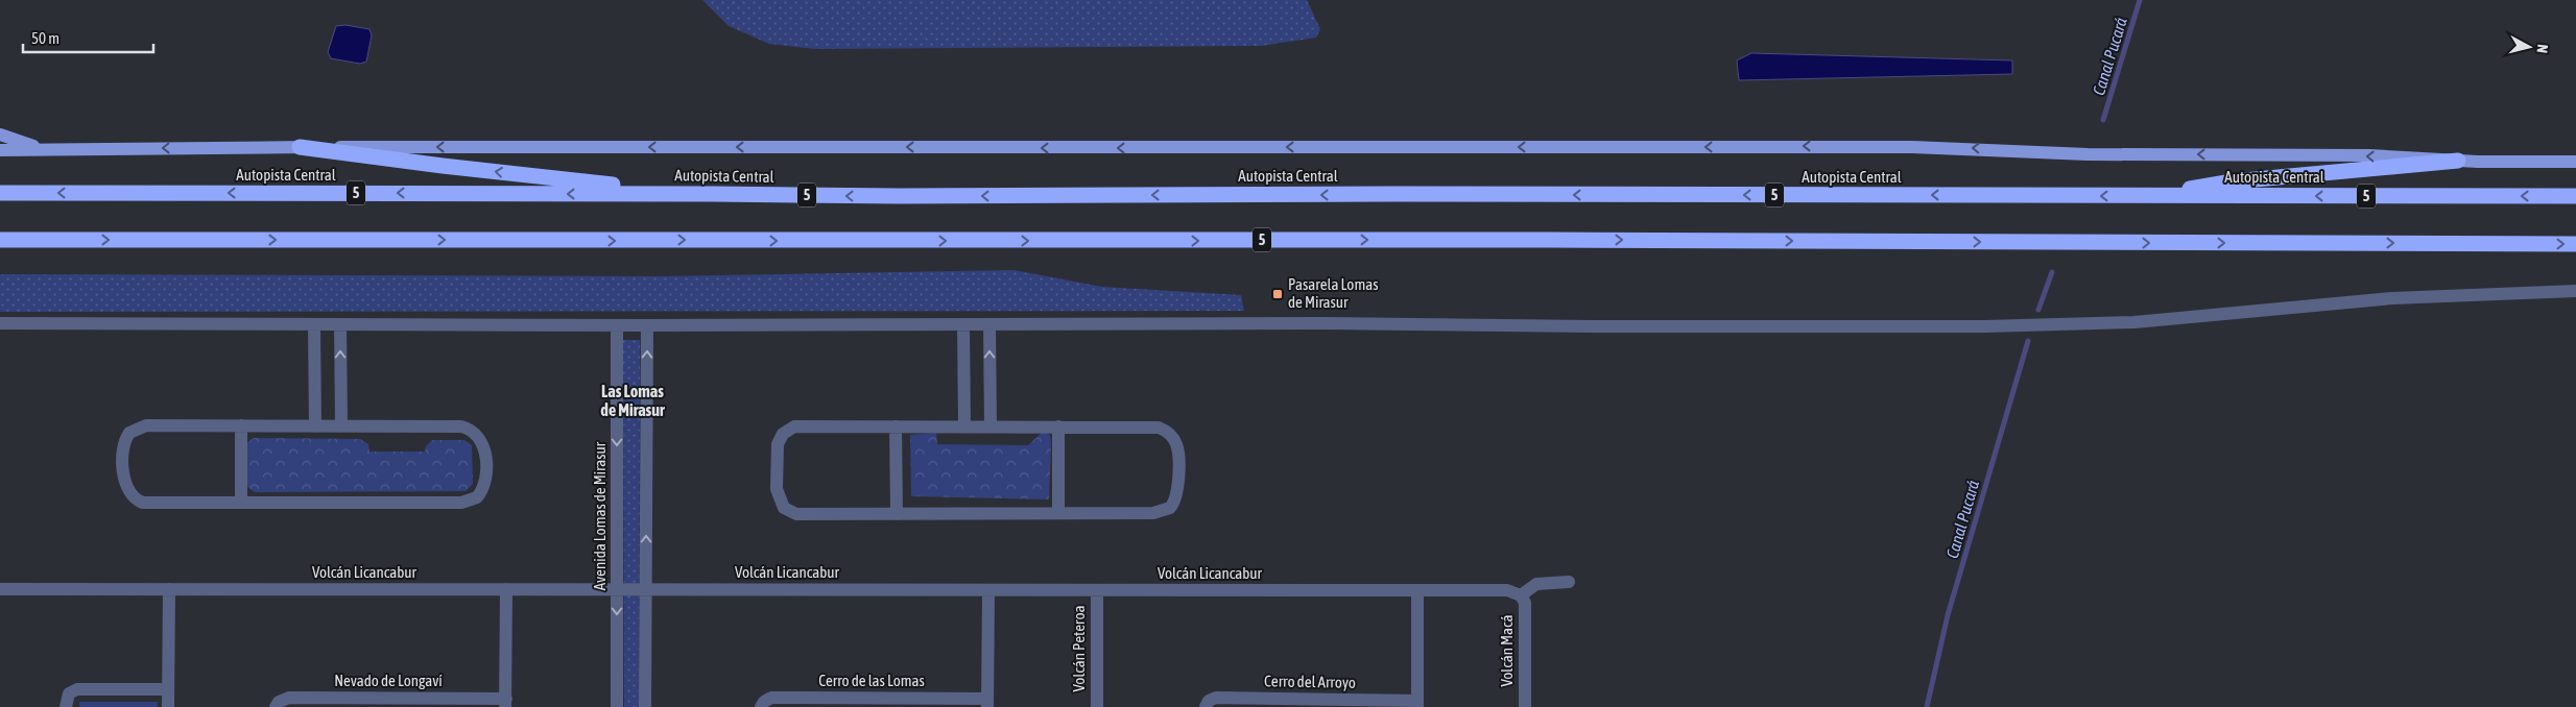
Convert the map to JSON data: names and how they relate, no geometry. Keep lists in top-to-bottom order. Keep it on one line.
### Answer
{"streets":{"highway":["Autopista Central","5"],"street":["Avenida Lomas de Mirasur","Volcán Licancabur","Volcán Peteroa","Volcán Macá","Nevado de Longaví","Cerro de las Lomas","Cerro del Arroyo"]},"crossings":[["Avenida Lomas de Mirasur","Volcán Licancabur"],["Volcán Licancabur","Volcán Peteroa"],["Volcán Licancabur","Volcán Macá"],["Volcán Licancabur","Nevado de Longaví"],["Volcán Licancabur","Cerro de las Lomas"],["Volcán Licancabur","Cerro del Arroyo"]],"districts":["Las Lomas de Mirasur"],"water":["Canal Pucará"],"places":{"transit":["Pasarela Lomas de Mirasur"]},"scale_bar":"50 m","north":"right"}
